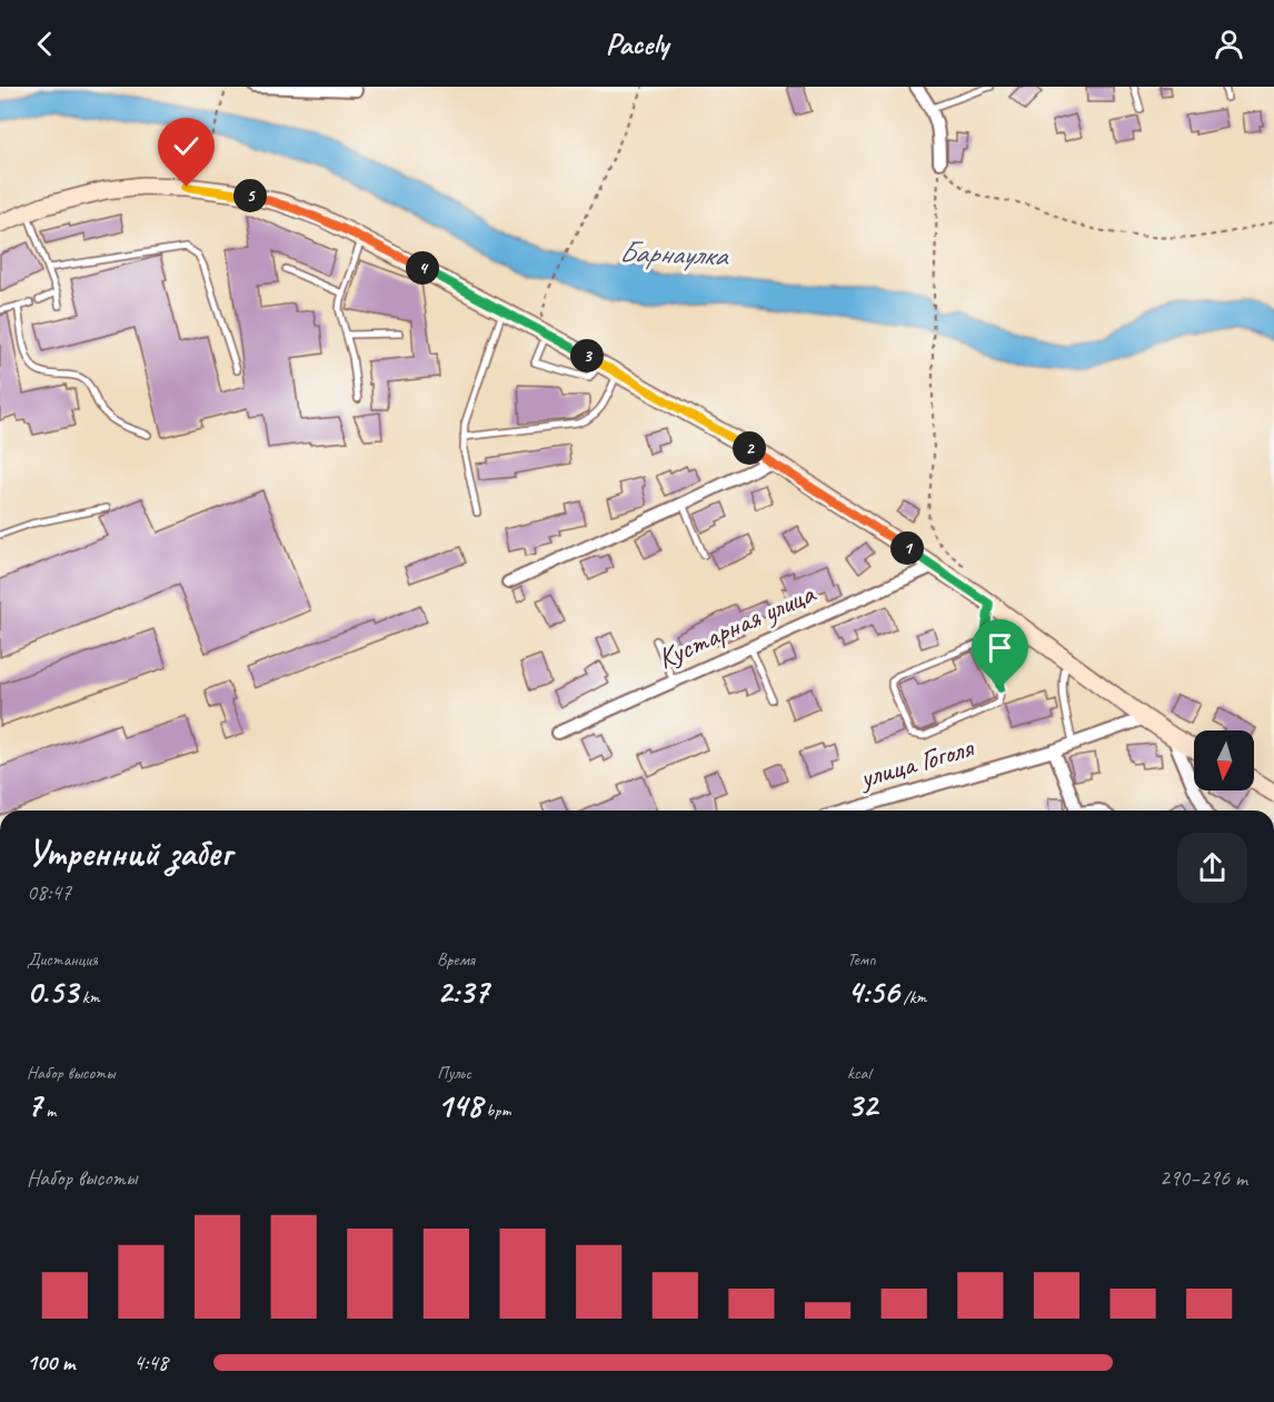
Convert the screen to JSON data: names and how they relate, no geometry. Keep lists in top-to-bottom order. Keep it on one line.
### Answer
{"streets":{"street":["Кустарная улица","улица Гоголя"]},"water":["Барнаулка"],"north":"bottom","page":{"header":"Pacely","pins":["5","4","3","2","1"],"heading":["Утренний забег","08:47"],"stats":[["Дистанция","0.53 km"],["Время","2:37"],["Темп","4:56 /km"],["Набор высоты","7 m"],["Пульс","148 bpm"],["kcal","32"]],"chart":["Набор высоты","290–296 m"],"list":[{"name":"100 m","note":"4:48"}]}}
